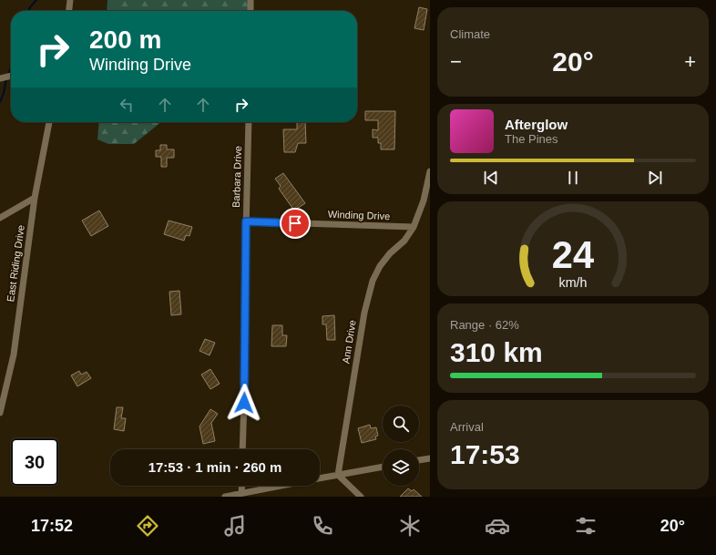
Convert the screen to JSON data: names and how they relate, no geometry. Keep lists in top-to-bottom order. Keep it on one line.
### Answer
{"streets":{"street":["Barbara Drive","Winding Drive","East Riding Drive","Ann Drive"]},"crossings":[["Barbara Drive","Winding Drive"],["Winding Drive","Ann Drive"]],"page":{"tile":["Climate",["Range · 62%","310 km"],["Arrival","17:53"]],"turn":["200 m","Winding Drive"],"heat":["−","20°","+"],"song":["Afterglow","The Pines"],"limit":"30","trip":"17:53 · 1 min · 260 m","tabs":["17:52","20°"],"gauge":["24","km/h"]}}
